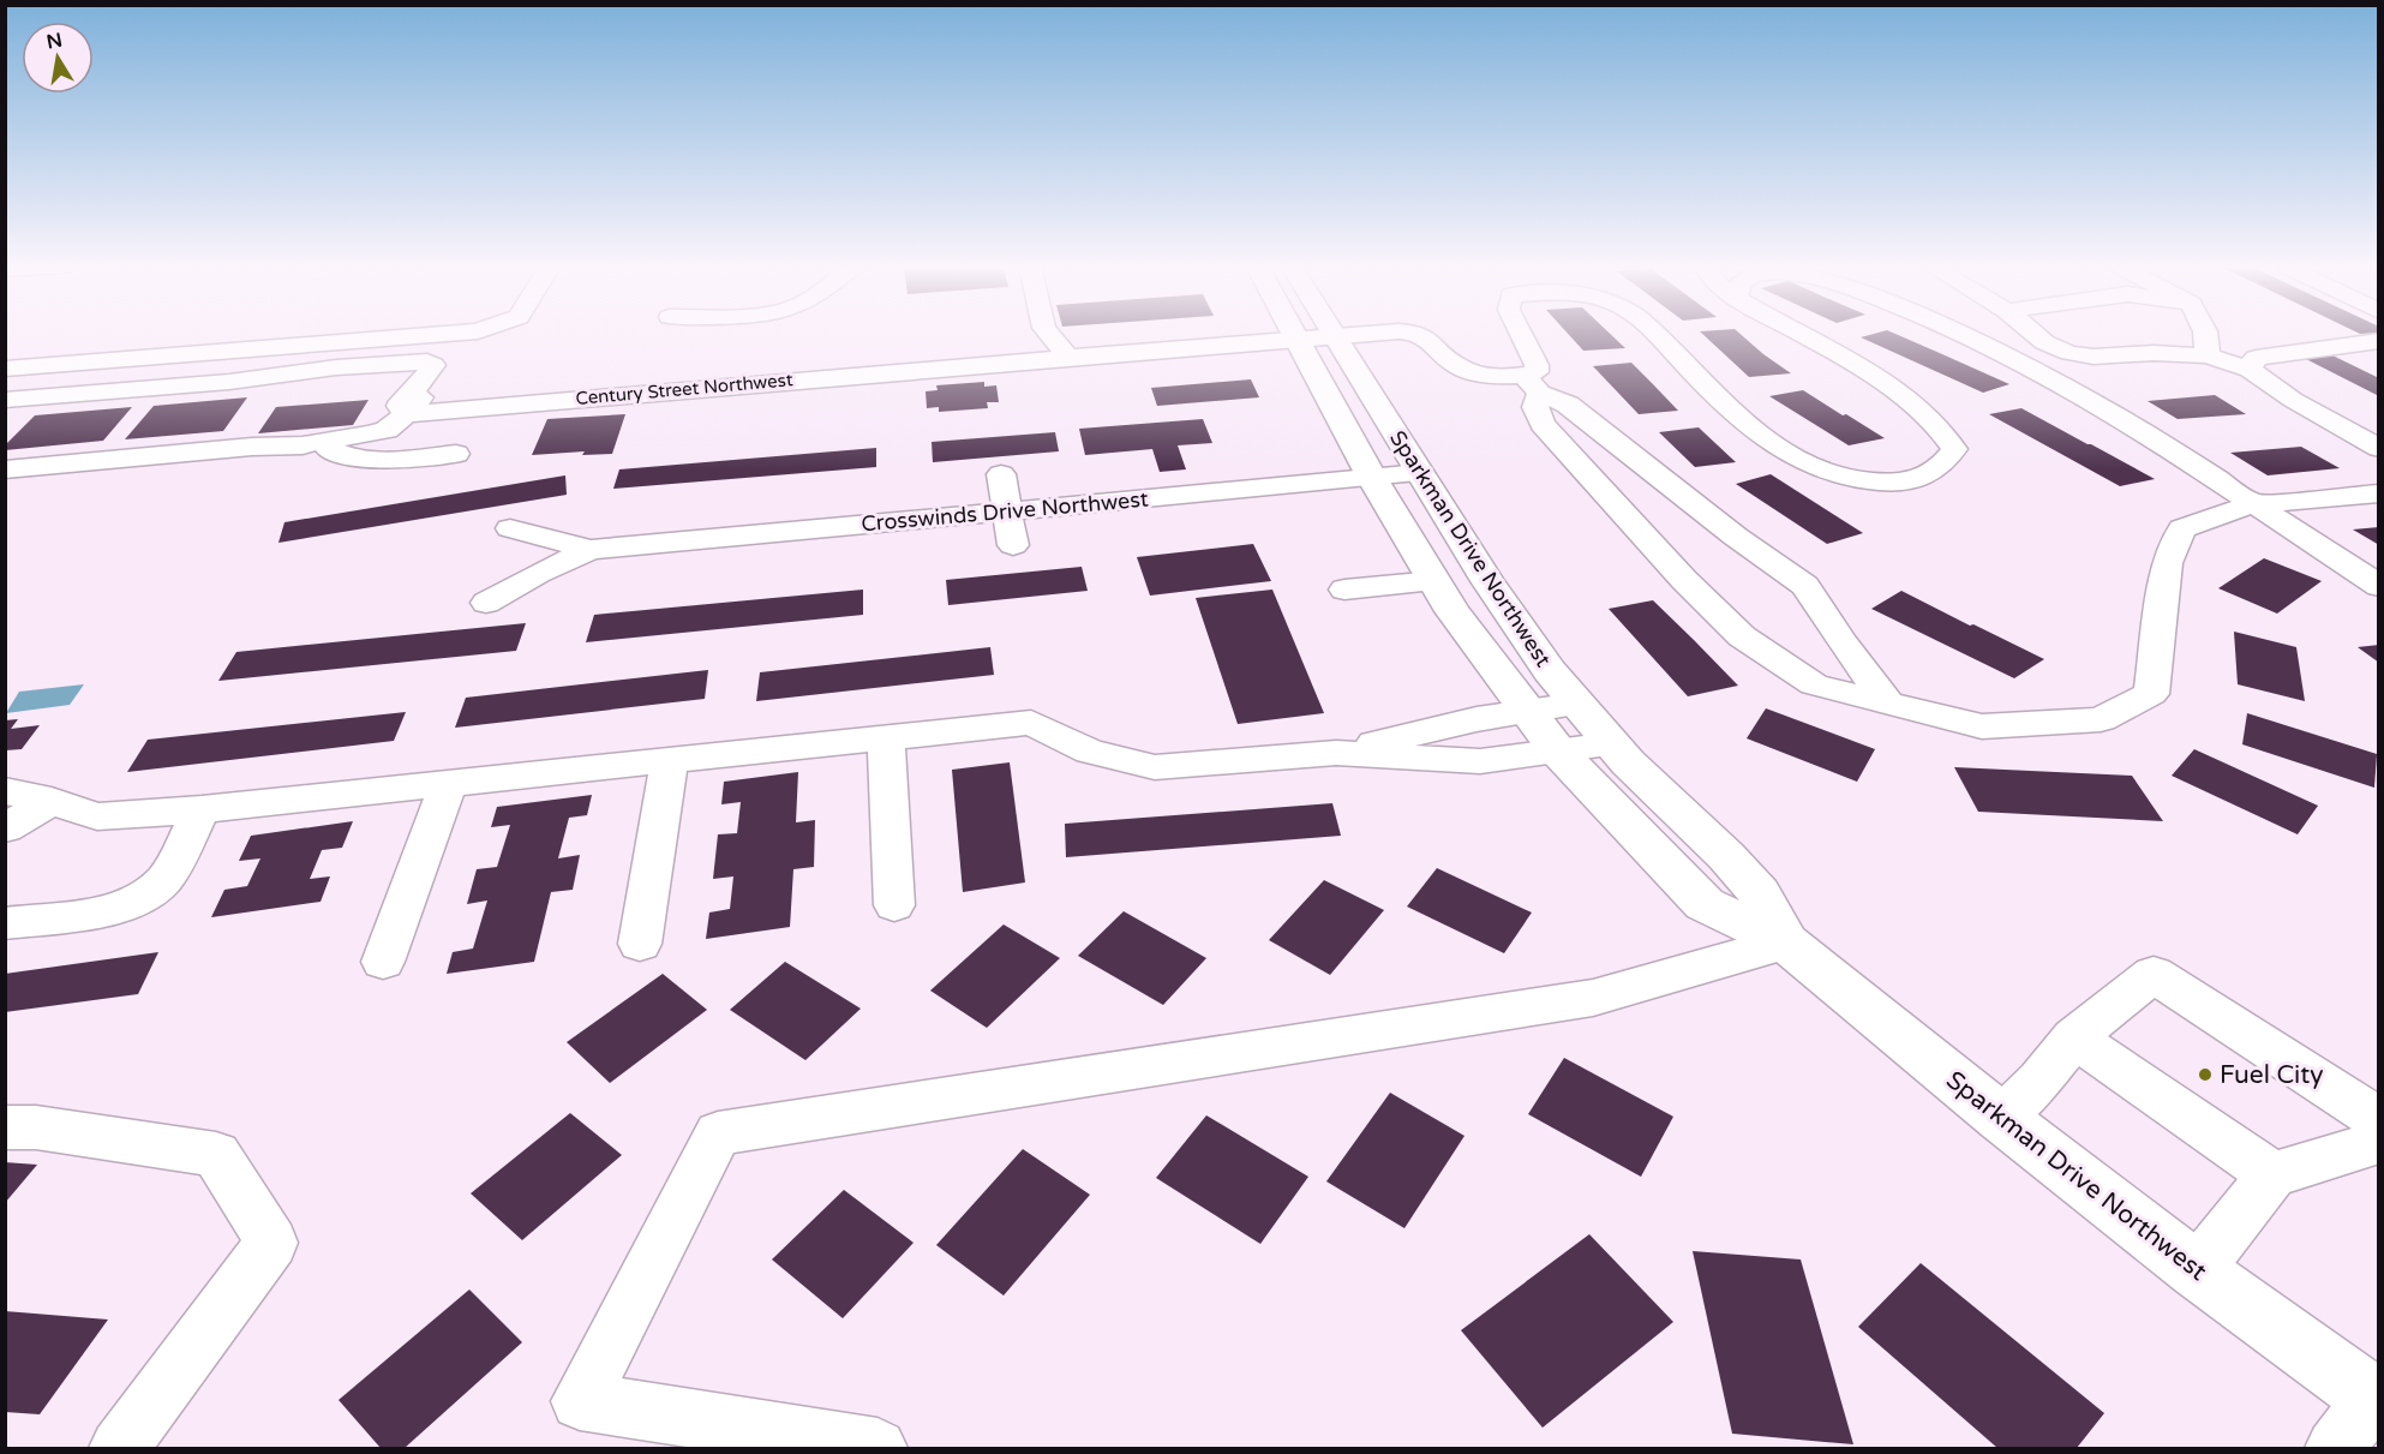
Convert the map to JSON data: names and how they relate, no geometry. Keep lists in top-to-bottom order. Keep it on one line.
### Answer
{"streets":{"main road":["Sparkman Drive Northwest"],"street":["Century Street Northwest","Crosswinds Drive Northwest"]},"crossings":[["Century Street Northwest","Sparkman Drive Northwest"],["Crosswinds Drive Northwest","Sparkman Drive Northwest"]],"places":["Fuel City"],"north":"top"}
